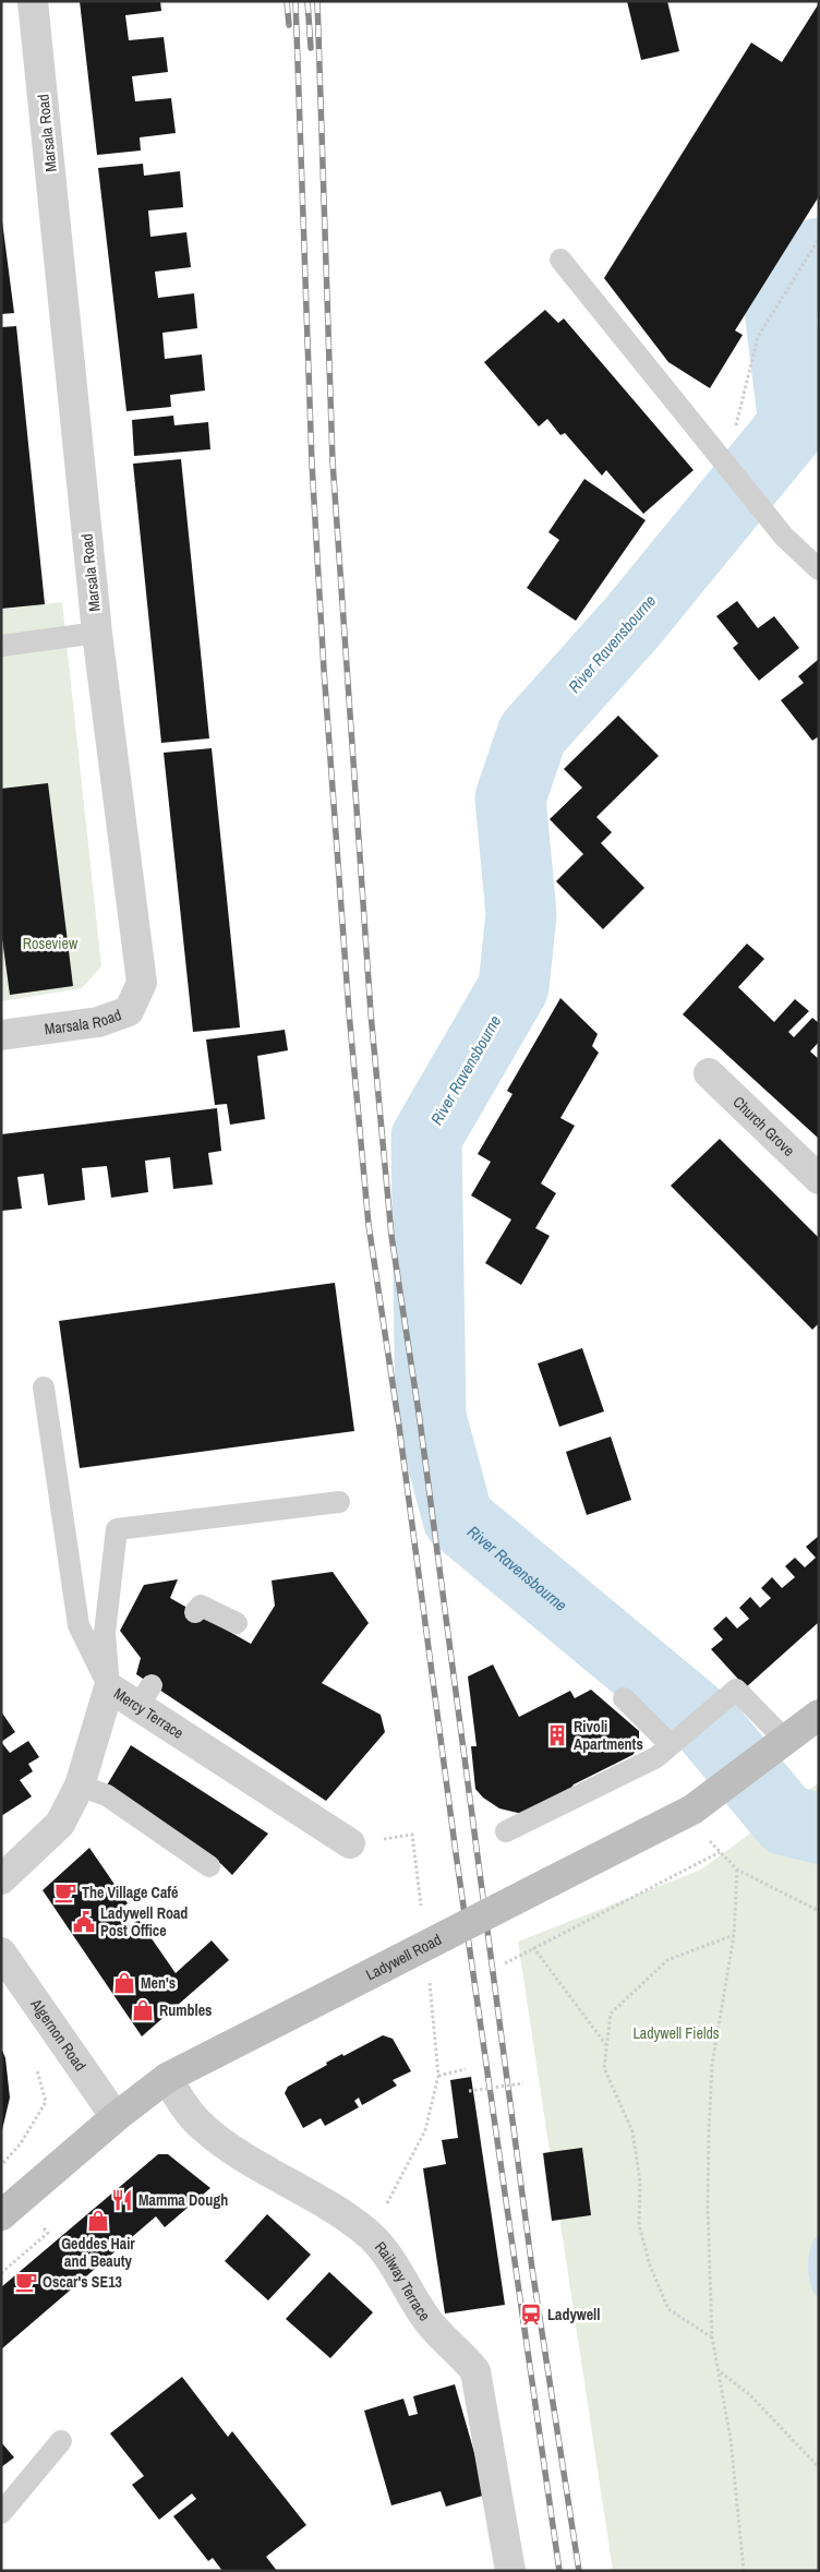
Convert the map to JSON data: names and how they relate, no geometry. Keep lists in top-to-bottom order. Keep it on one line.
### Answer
{"streets":{"main road":["Ladywell Road"],"street":["Marsala Road","Church Grove","Mercy Terrace","Algernon Road","Railway Terrace"]},"crossings":[["Ladywell Road","Algernon Road"],["Ladywell Road","Railway Terrace"]],"water":["River Ravensbourne"],"parks":["Roseview","Ladywell Fields"],"places":{"building":["Rivoli Apartments"],"cafe":["The Village Café","Oscar's SE13"],"public building":["Ladywell Road Post Office"],"shop":["Men's","Rumbles","Geddes Hair and Beauty"],"restaurant":["Mamma Dough"],"station":["Ladywell"]}}
